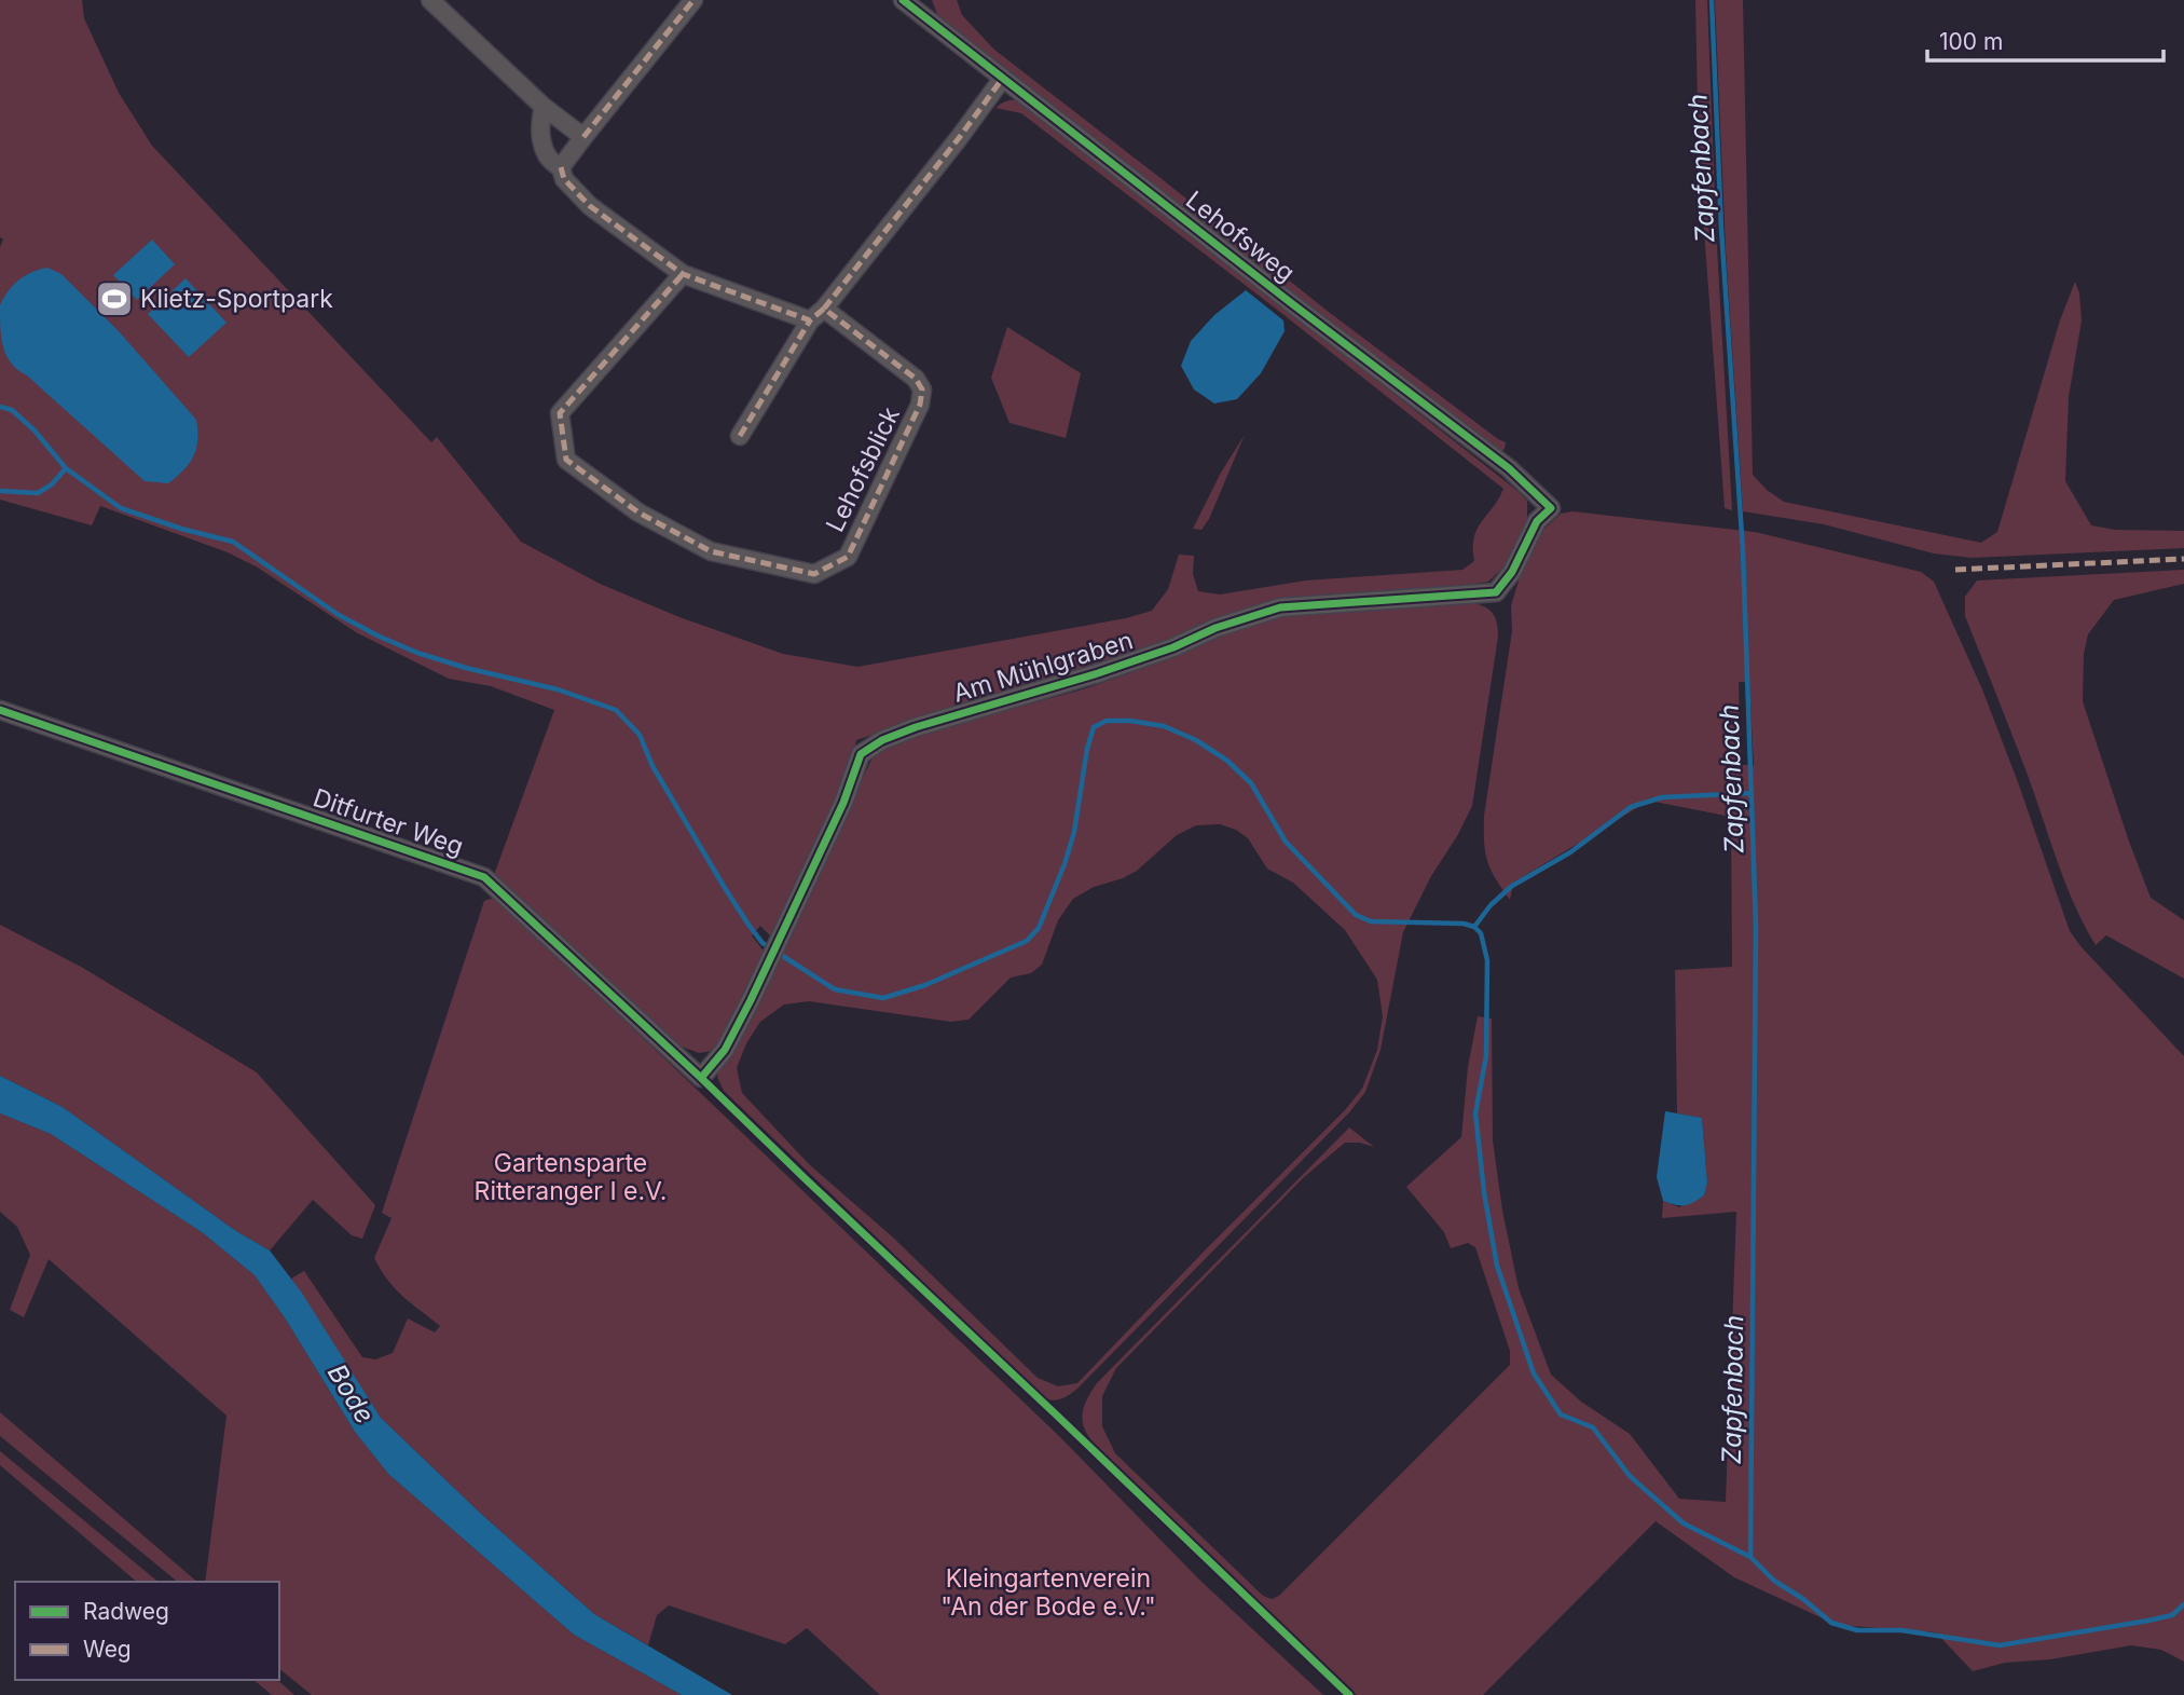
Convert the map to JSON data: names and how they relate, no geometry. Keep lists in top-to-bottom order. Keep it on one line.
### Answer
{"streets":{"street":["Lehofsweg","Lehofsblick","Am Mühlgraben","Ditfurter Weg"]},"crossings":[["Lehofsweg","Am Mühlgraben"],["Am Mühlgraben","Ditfurter Weg"]],"water":["Zapfenbach","Bode"],"parks":["Gartensparte Ritteranger I e.V.","Kleingartenverein \"An der Bode e.V.\""],"places":{"sports":["Klietz-Sportpark"]},"legend":["Radweg","Weg"],"scale_bar":"100 m"}
